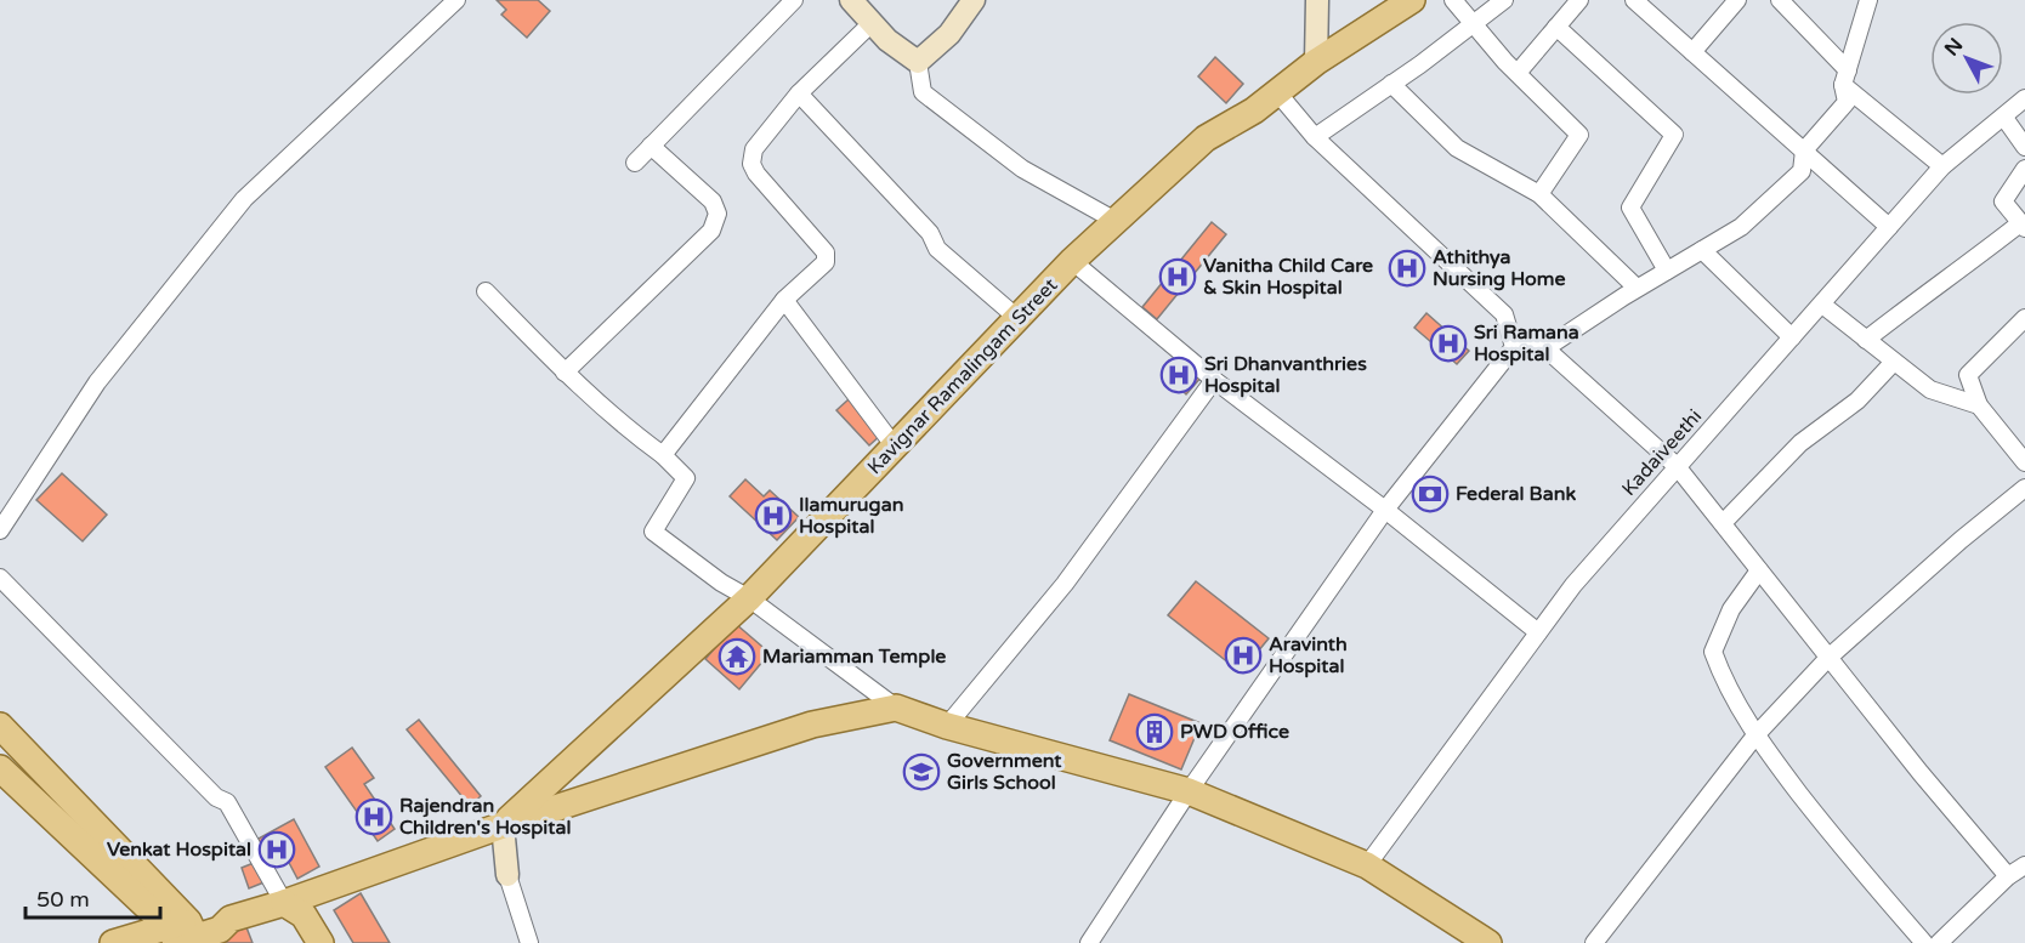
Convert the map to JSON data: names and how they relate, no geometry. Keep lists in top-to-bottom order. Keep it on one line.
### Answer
{"streets":{"main road":["Kavignar Ramalingam Street"],"street":["Kadaiveethi"]},"places":{"hospital":["Athithya Nursing Home","Vanitha Child Care & Skin Hospital","Sri Ramana Hospital","Sri Dhanvanthries Hospital","Ilamurugan Hospital","Aravinth Hospital","Rajendran Children's Hospital","Venkat Hospital"],"bank":["Federal Bank"],"temple":["Mariamman Temple"],"building":["PWD Office"],"school or university":["Government Girls School"]},"scale_bar":"50 m","north":"top left"}
